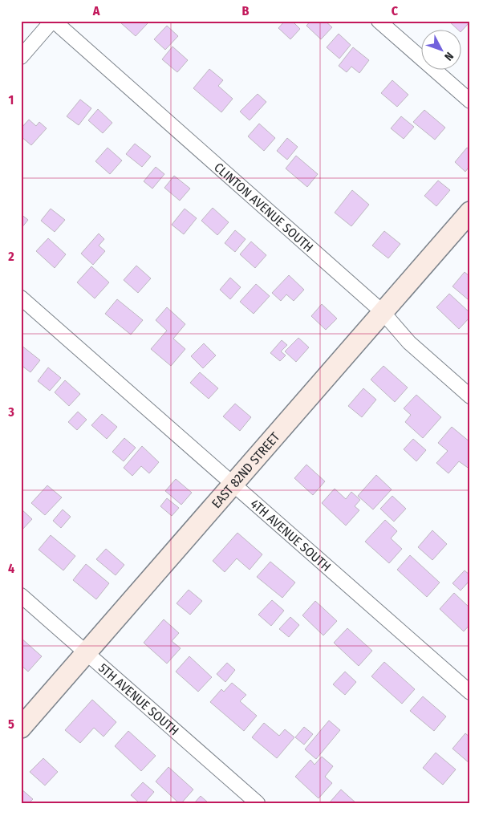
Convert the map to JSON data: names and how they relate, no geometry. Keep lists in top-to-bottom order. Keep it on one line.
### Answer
{"streets":{"street":["CLINTON AVENUE SOUTH","EAST 82ND STREET","4TH AVENUE SOUTH","5TH AVENUE SOUTH"]},"crossings":[["CLINTON AVENUE SOUTH","EAST 82ND STREET"],["EAST 82ND STREET","4TH AVENUE SOUTH"],["EAST 82ND STREET","5TH AVENUE SOUTH"]],"north":"bottom right","grid":{"columns":["A","B","C"],"rows":["1","2","3","4","5"]}}
